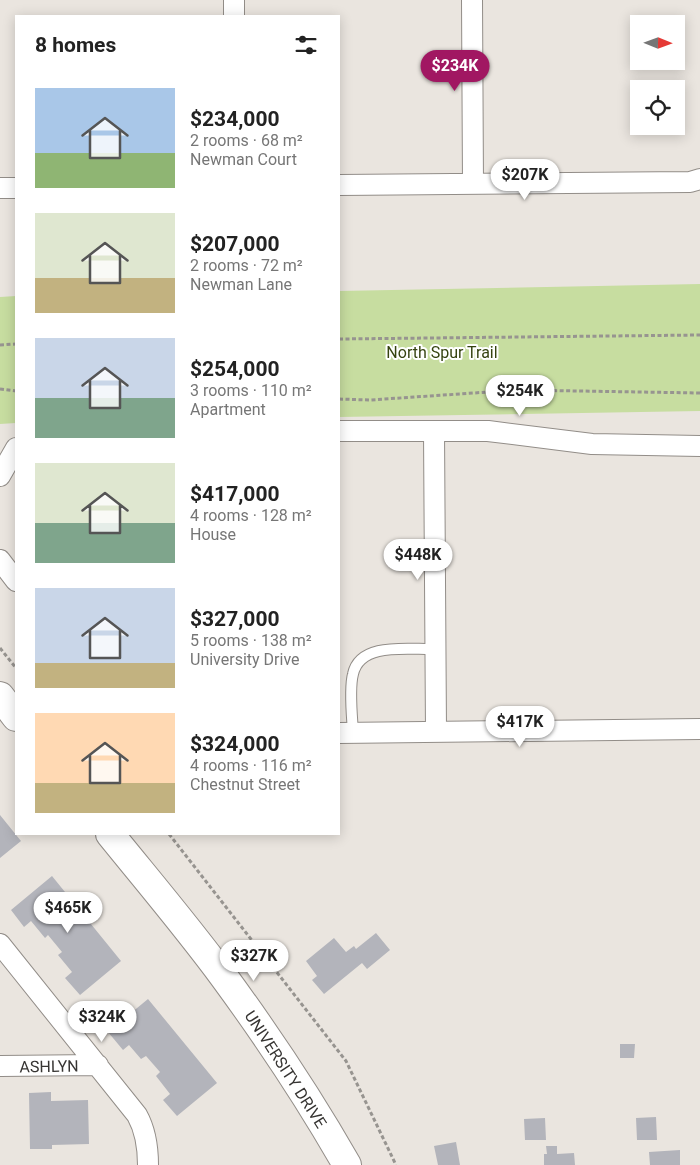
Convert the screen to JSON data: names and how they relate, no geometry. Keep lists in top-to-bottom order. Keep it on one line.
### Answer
{"streets":{"main road":["UNIVERSITY DRIVE"],"street":["ASHLYN"]},"parks":["North Spur Trail"],"north":"right","page":{"heading":"8 homes","price":["$234K","$207K","$254K","$448K","$417K","$465K","$327K","$324K"],"list":[{"name":"$234,000","note":"2 rooms · 68 m² · Newman Court"},{"name":"$207,000","note":"2 rooms · 72 m² · Newman Lane"},{"name":"$254,000","note":"3 rooms · 110 m² · Apartment"},{"name":"$417,000","note":"4 rooms · 128 m² · House"},{"name":"$327,000","note":"5 rooms · 138 m² · University Drive"},{"name":"$324,000","note":"4 rooms · 116 m² · Chestnut Street"}]}}
